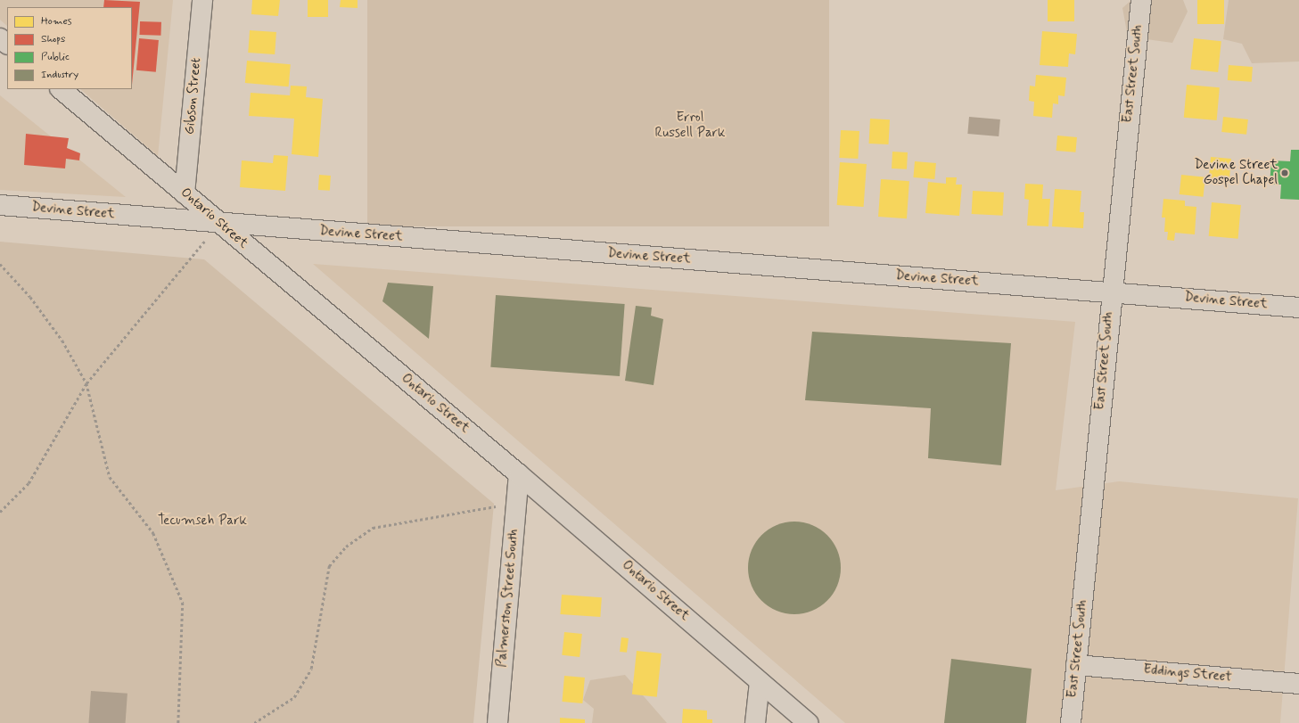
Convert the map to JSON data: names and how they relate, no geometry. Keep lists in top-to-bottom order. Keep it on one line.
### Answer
{"streets":{"street":["East Street South","Gibson Street","Devine Street","Ontario Street","Palmerston Street South","Eddings Street"]},"crossings":[["East Street South","Devine Street"],["East Street South","Eddings Street"],["Gibson Street","Ontario Street"],["Devine Street","Ontario Street"],["Ontario Street","Palmerston Street South"]],"parks":["Errol Russell Park","Tecumseh Park"],"places":["Devine Street Gospel Chapel"],"legend":["Homes","Shops","Public","Industry"]}
